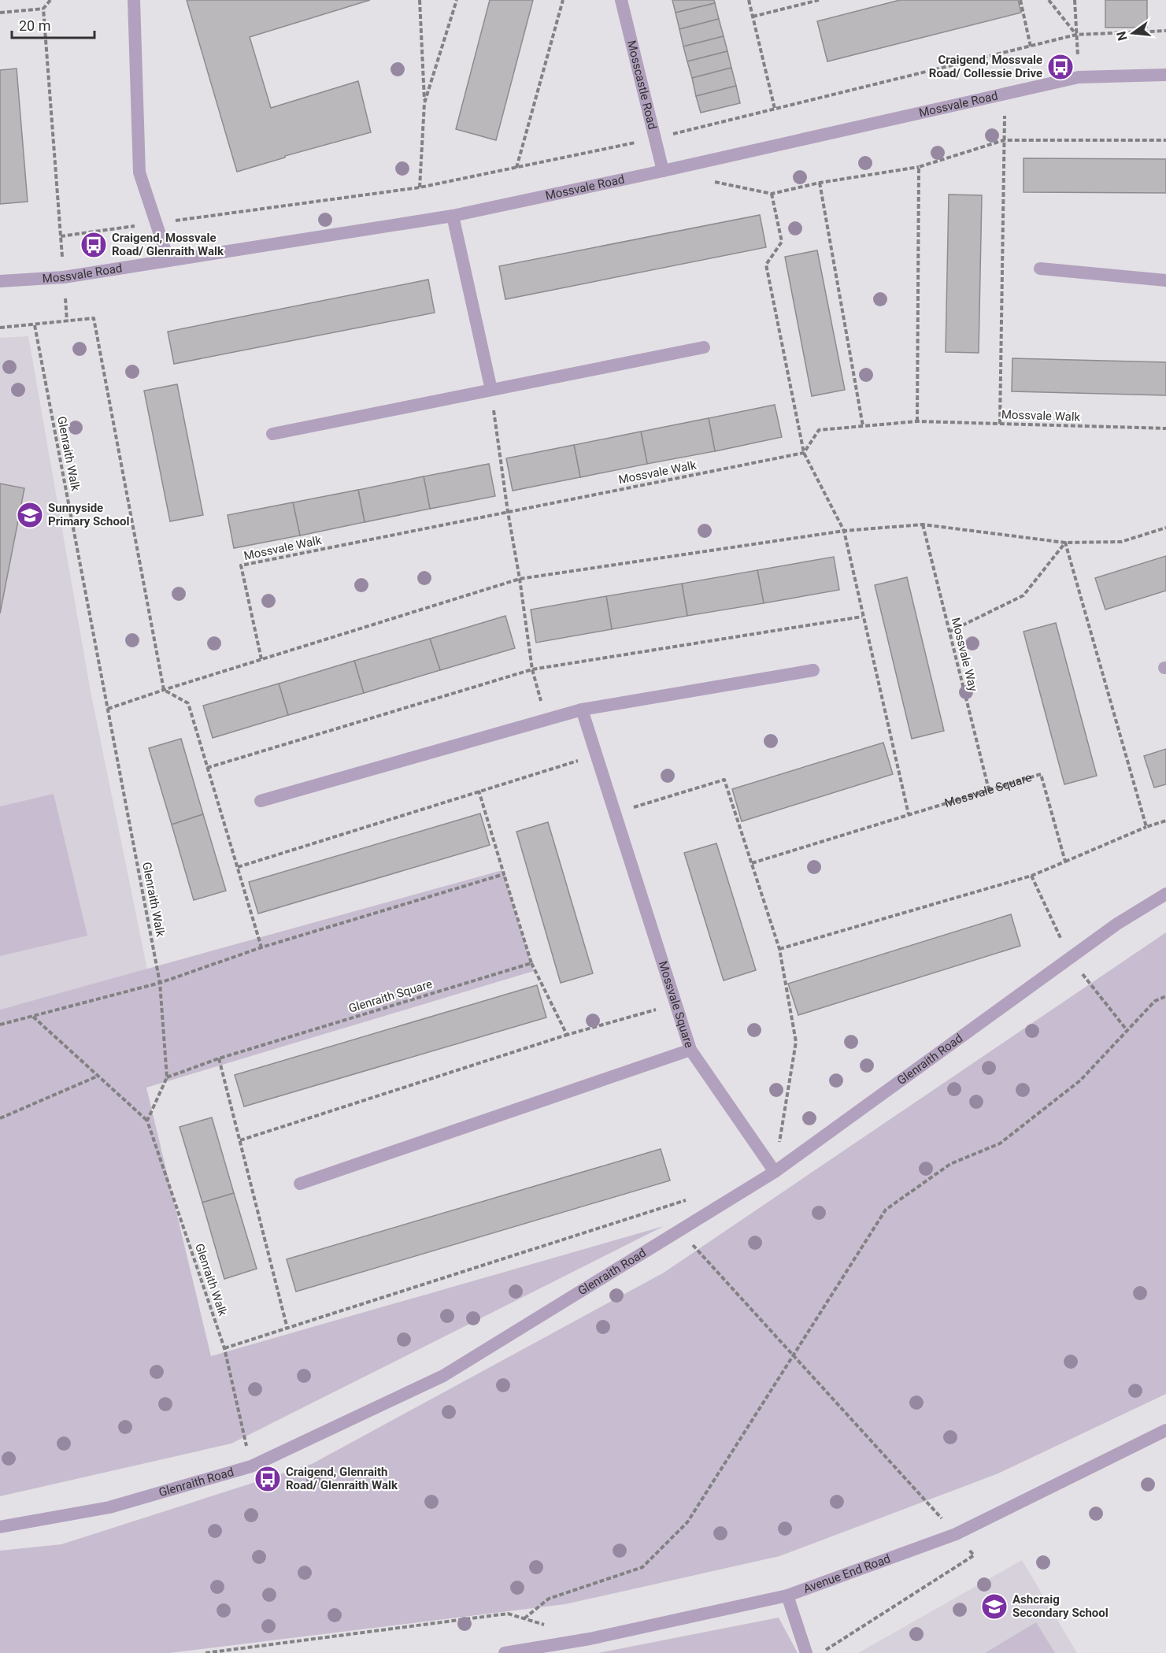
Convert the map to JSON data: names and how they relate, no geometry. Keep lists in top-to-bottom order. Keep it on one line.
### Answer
{"streets":{"street":["Mosscastle Road","Mossvale Road","Mossvale Square","Glenraith Road","Avenue End Road"],"path":["Mossvale Walk","Glenraith Walk","Mossvale Way","Glenraith Square"]},"crossings":[["Mosscastle Road","Mossvale Road"],["Glenraith Walk","Glenraith Square"],["Glenraith Walk","Glenraith Road"],["Mossvale Way","Mossvale Square"],["Mossvale Square","Glenraith Road"]],"places":{"bus stop":["Craigend, Mossvale Road/ Collessie Drive","Craigend, Mossvale Road/ Glenraith Walk","Craigend, Glenraith Road/ Glenraith Walk"],"school or university":["Sunnyside Primary School","Ashcraig Secondary School"]},"scale_bar":"20 m","north":"left"}
